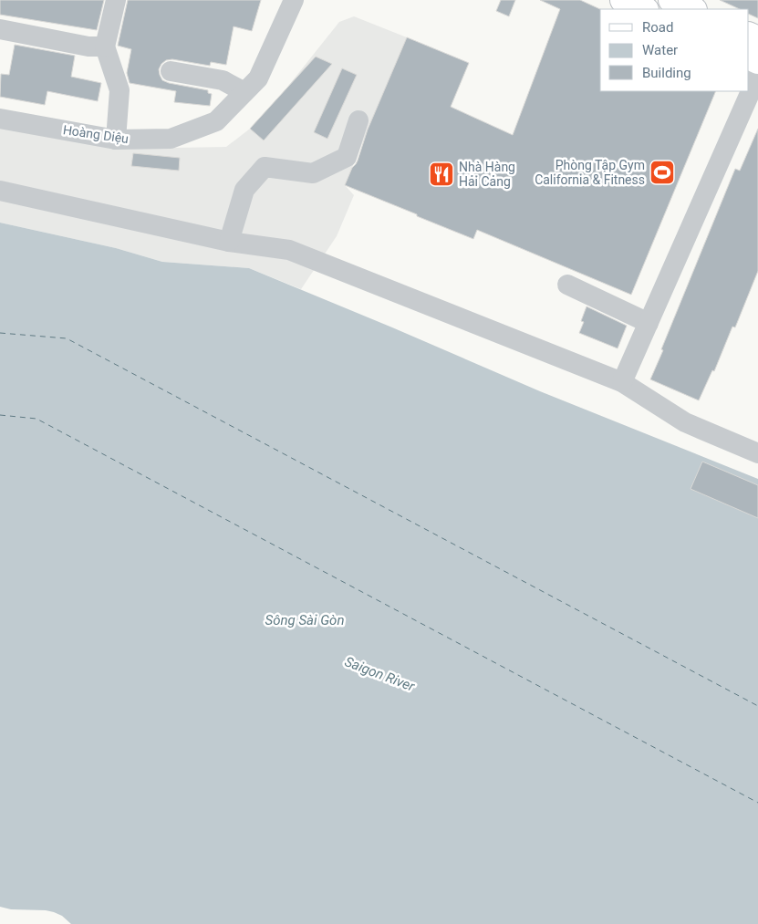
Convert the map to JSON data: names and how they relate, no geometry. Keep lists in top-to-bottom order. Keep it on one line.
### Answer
{"streets":{"street":["Hoàng Diệu"]},"water":["Sông Sài Gòn","Saigon River"],"places":{"sports":["Phòng Tập Gym California & Fitness"],"restaurant":["Nhà Hàng Hải Cảng"]},"legend":["Road","Water","Building"]}
